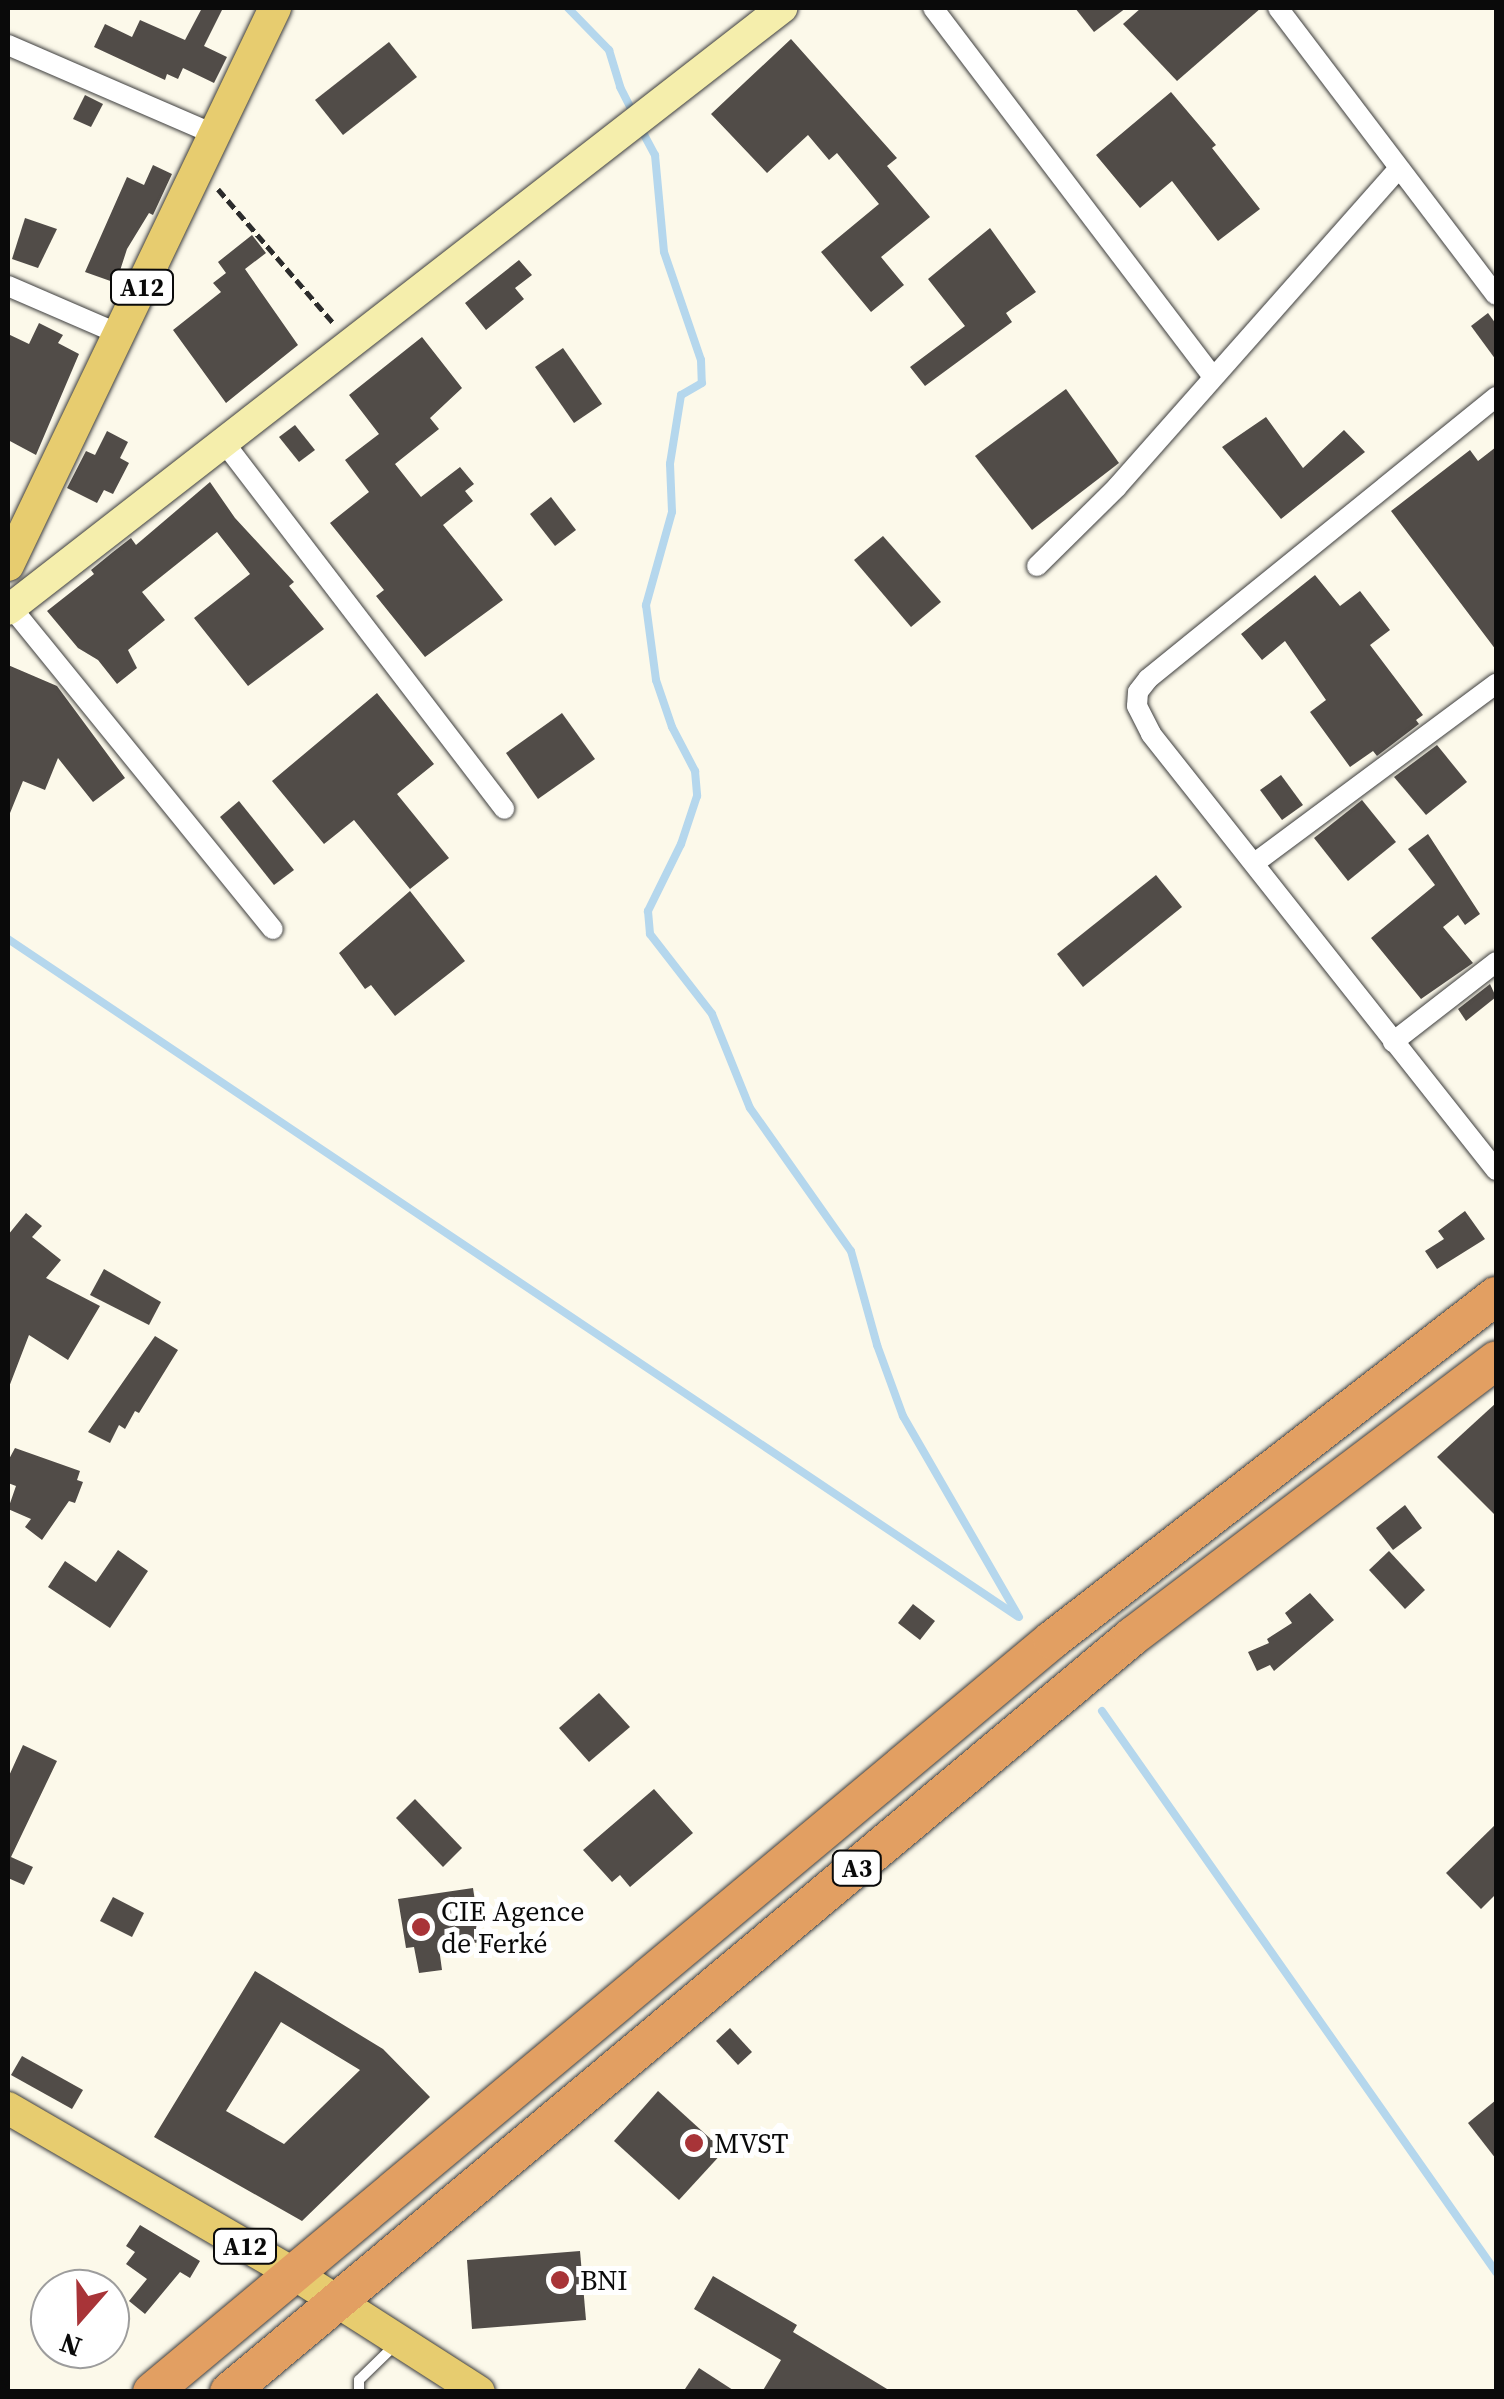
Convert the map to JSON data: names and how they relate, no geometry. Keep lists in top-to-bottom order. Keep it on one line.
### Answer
{"streets":{"highway":["A3"],"main road":["A12"]},"crossings":[["A12","A3"]],"places":["CIE Agence de Ferké","MVST","BNI"],"north":"bottom"}
